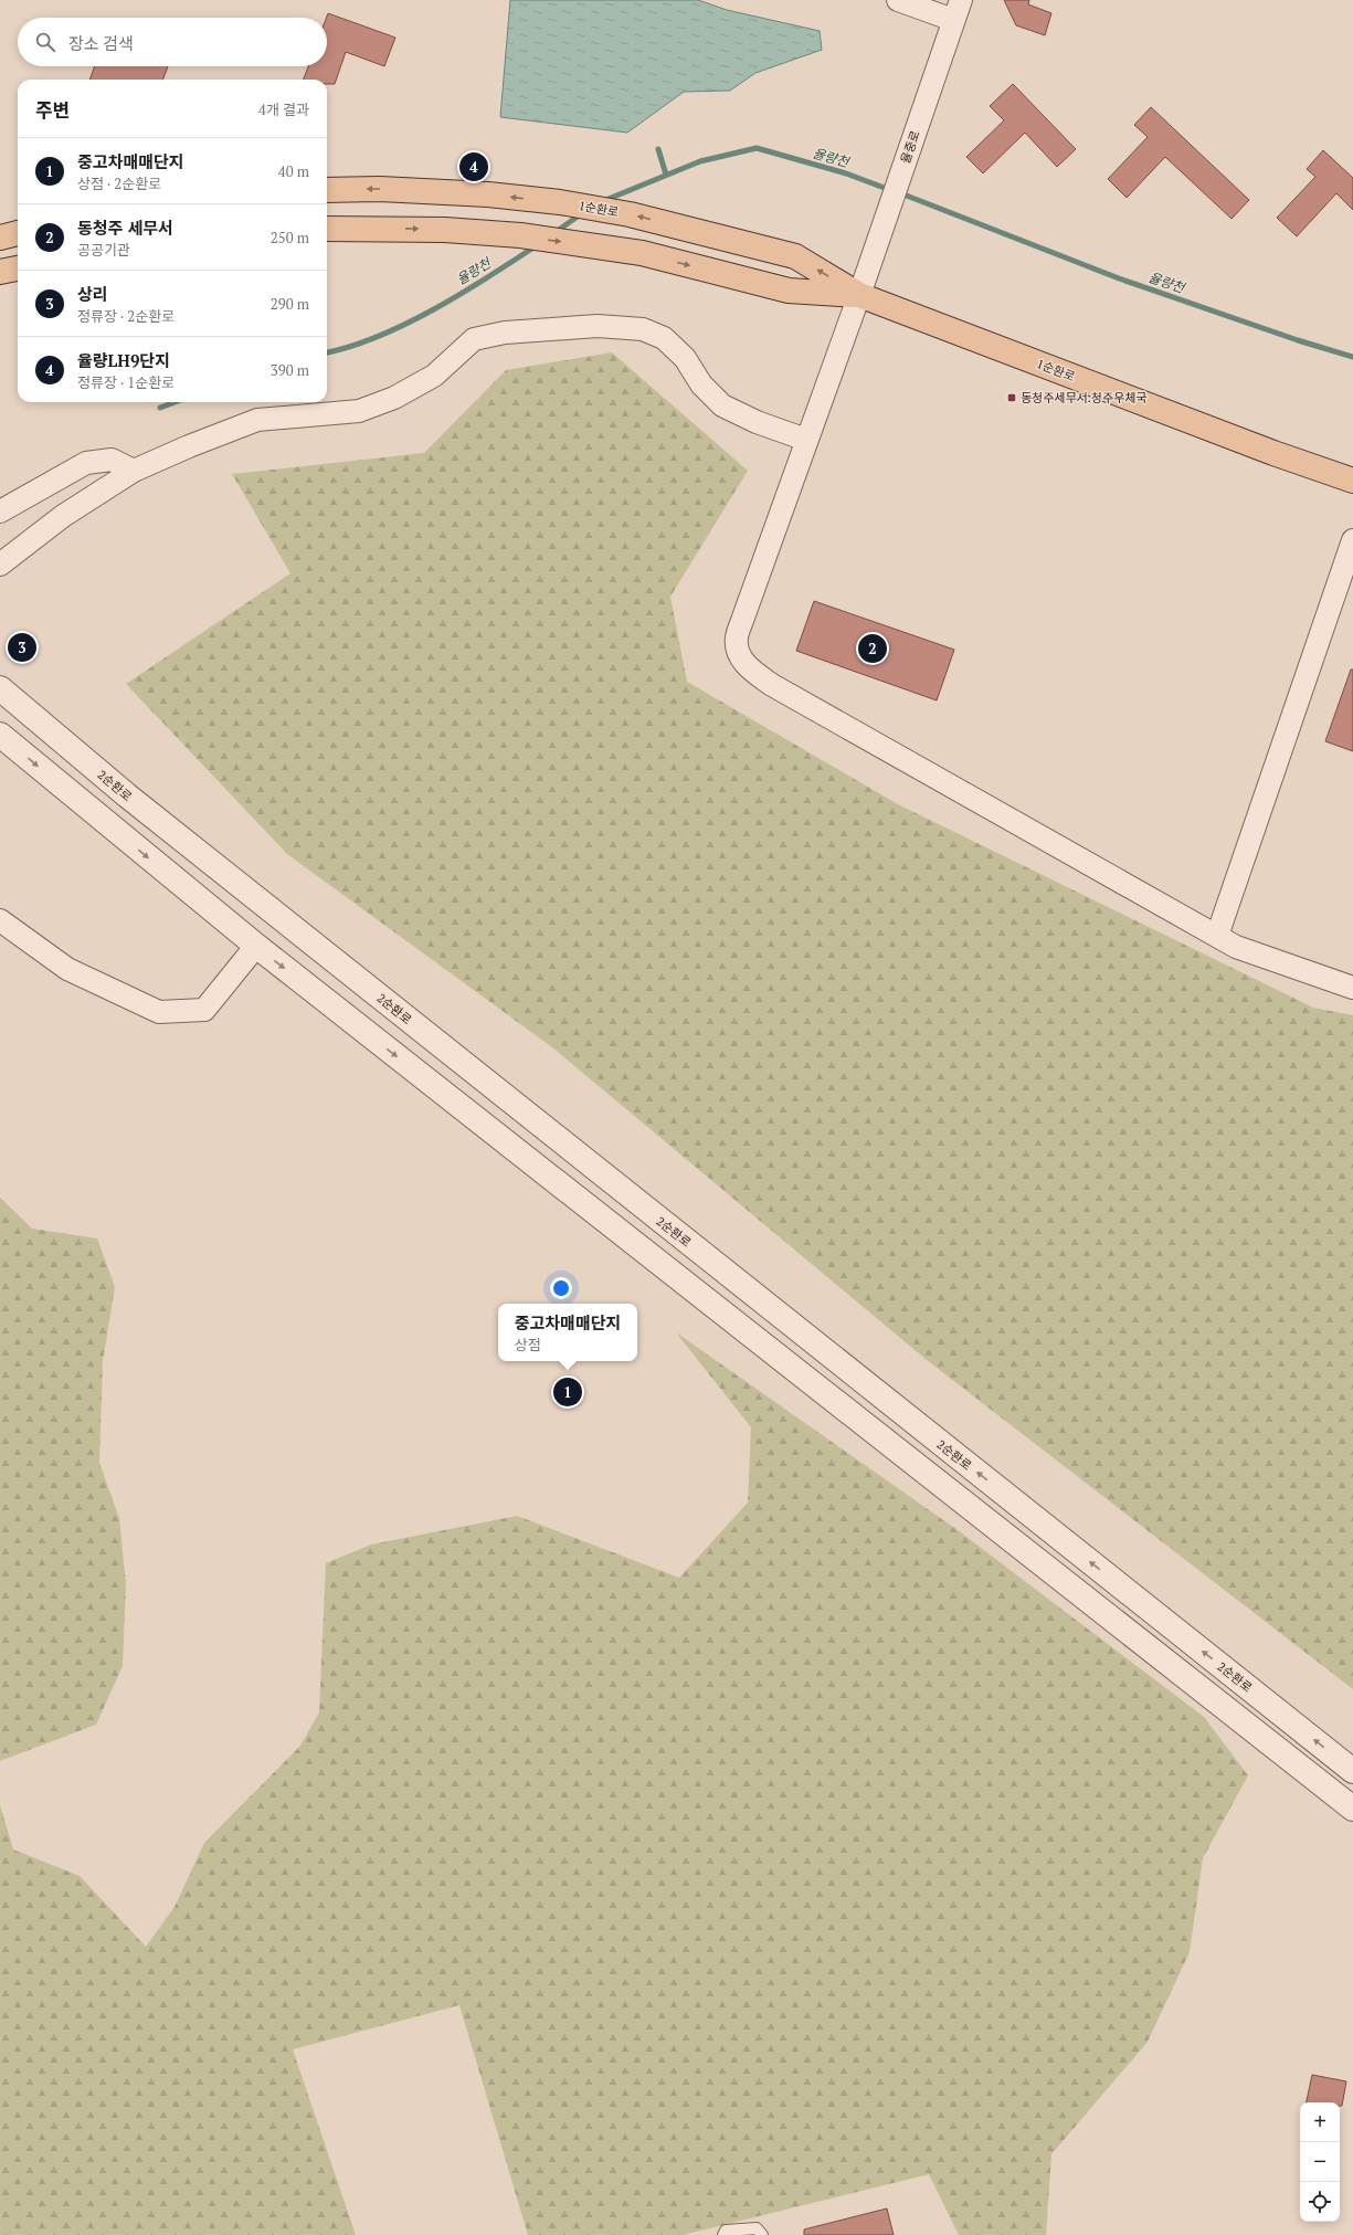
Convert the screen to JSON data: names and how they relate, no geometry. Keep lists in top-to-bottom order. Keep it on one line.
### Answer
{"streets":{"main road":["1순환로"],"street":["율중로","2순환로"]},"crossings":[["율중로","1순환로"]],"water":["율량천"],"places":{"transit":["동청주세무서.청주우체국"]},"page":{"search":"장소 검색","heading":["주변","4개 결과"],"list":[{"mark":"1","name":"중고차매매단지","note":"상점 · 2순환로","value":"40 m"},{"mark":"2","name":"동청주 세무서","note":"공공기관","value":"250 m"},{"mark":"3","name":"상리","note":"정류장 · 2순환로","value":"290 m"},{"mark":"4","name":"율량LH9단지","note":"정류장 · 1순환로","value":"390 m"}],"pins":["4","3","2","1"],"popup":["중고차매매단지","상점"],"map_buttons":["+","−"]}}
